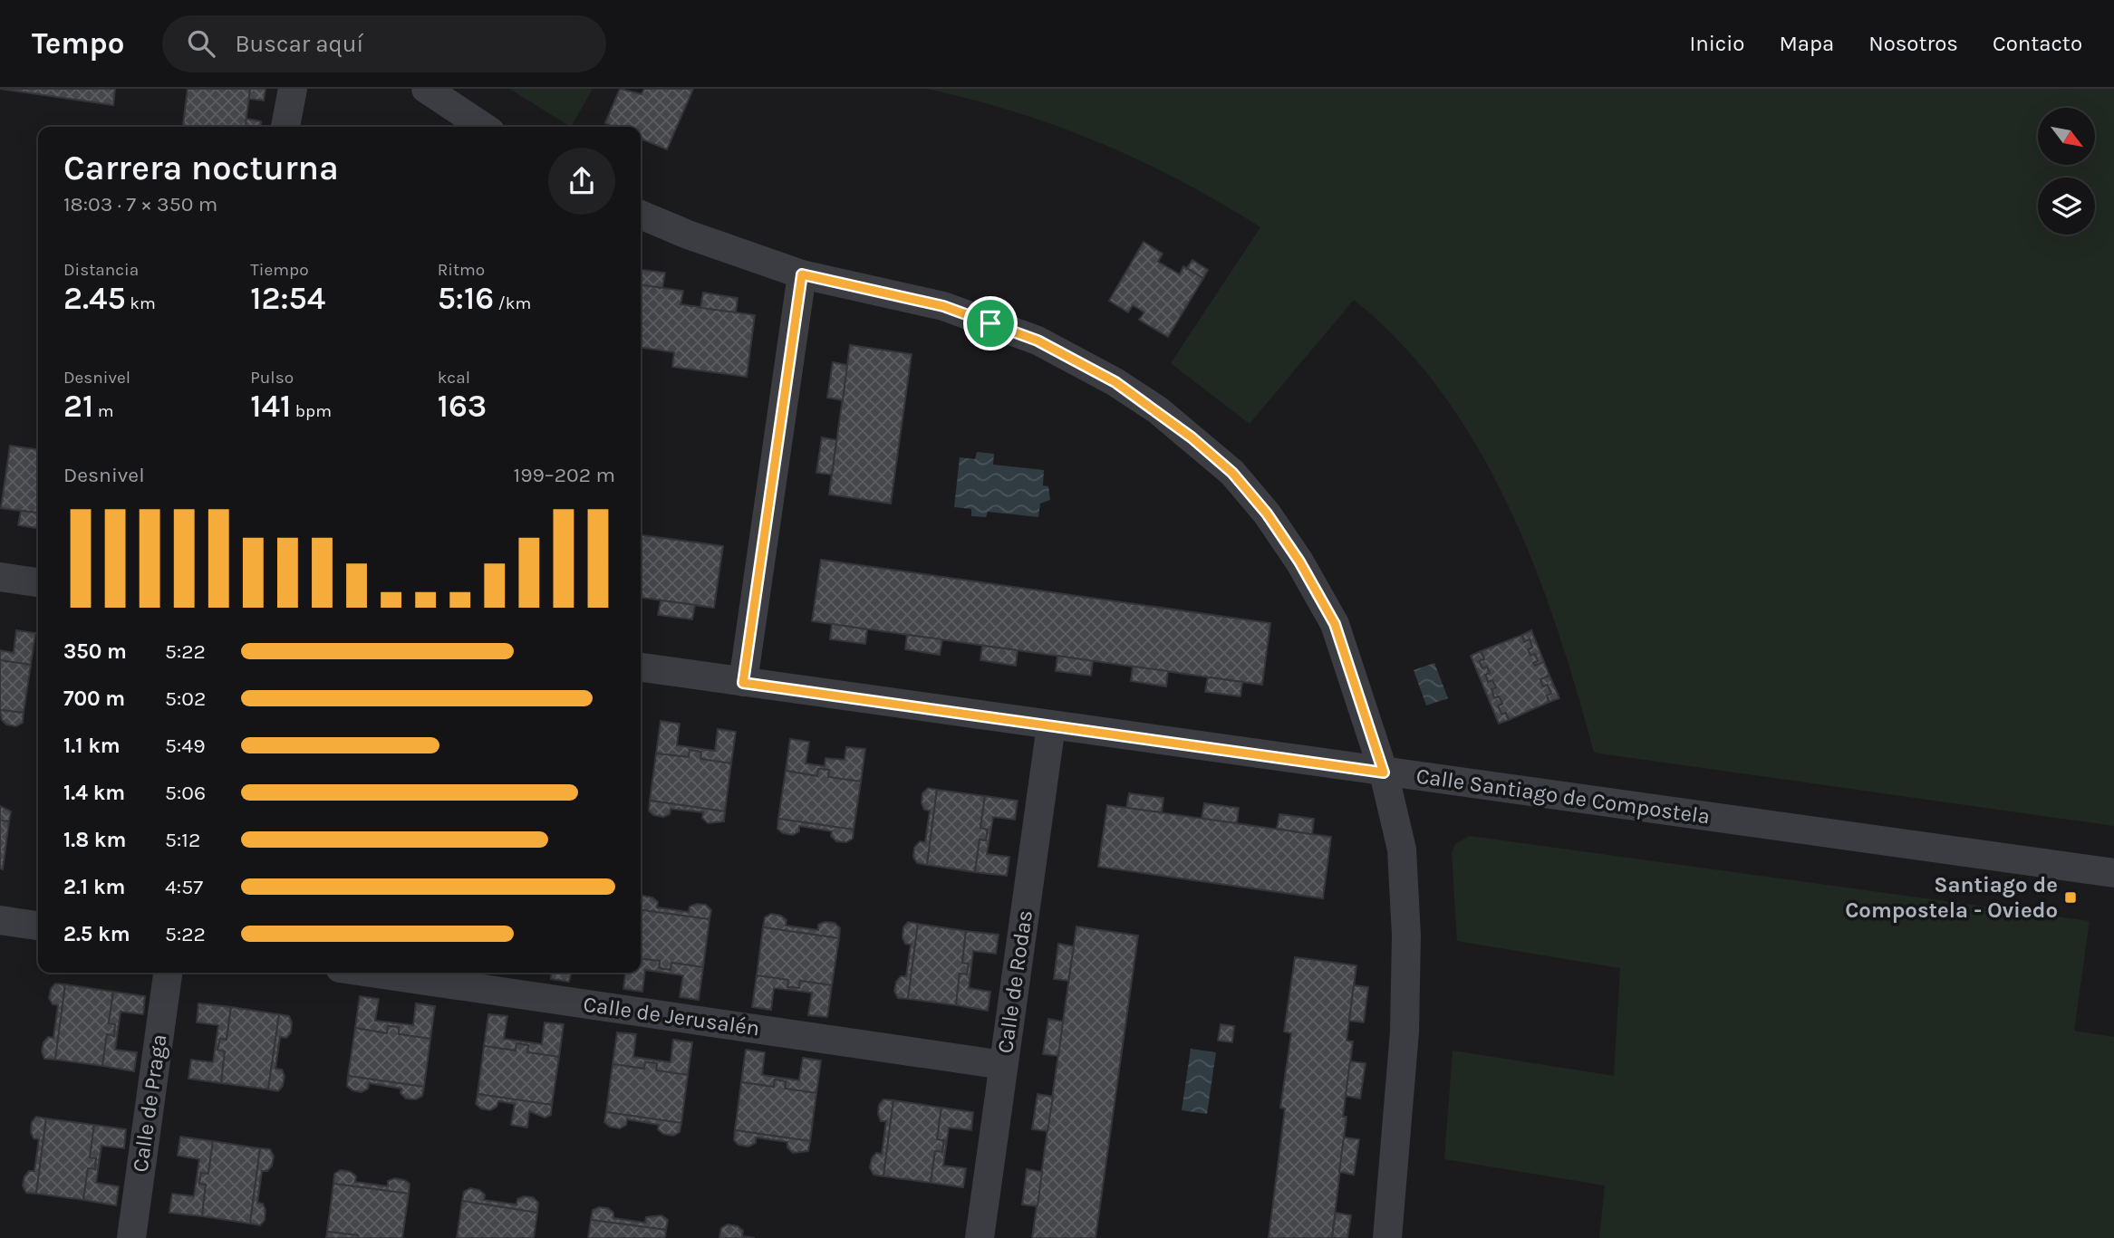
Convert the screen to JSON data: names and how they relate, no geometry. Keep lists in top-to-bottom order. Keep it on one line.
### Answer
{"streets":{"street":["Calle Santiago de Compostela","Calle de Rodas","Calle de Jerusalén","Calle de Praga"]},"crossings":[["Calle Santiago de Compostela","Calle de Rodas"],["Calle de Rodas","Calle de Jerusalén"]],"places":{"transit":["Santiago de Compostela - Oviedo"]},"north":"bottom right","page":{"header":"Tempo","search":"Buscar aquí","nav":["Inicio","Mapa","Nosotros","Contacto"],"heading":["Carrera nocturna","18:03 · 7 × 350 m"],"stats":[["Distancia","2.45 km"],["Tiempo","12:54"],["Ritmo","5:16 /km"],["Desnivel","21 m"],["Pulso","141 bpm"],["kcal","163"]],"chart":["Desnivel","199–202 m"],"list":[{"name":"350 m","note":"5:22"},{"name":"700 m","note":"5:02"},{"name":"1.1 km","note":"5:49"},{"name":"1.4 km","note":"5:06"},{"name":"1.8 km","note":"5:12"},{"name":"2.1 km","note":"4:57"},{"name":"2.5 km","note":"5:22"}]}}
